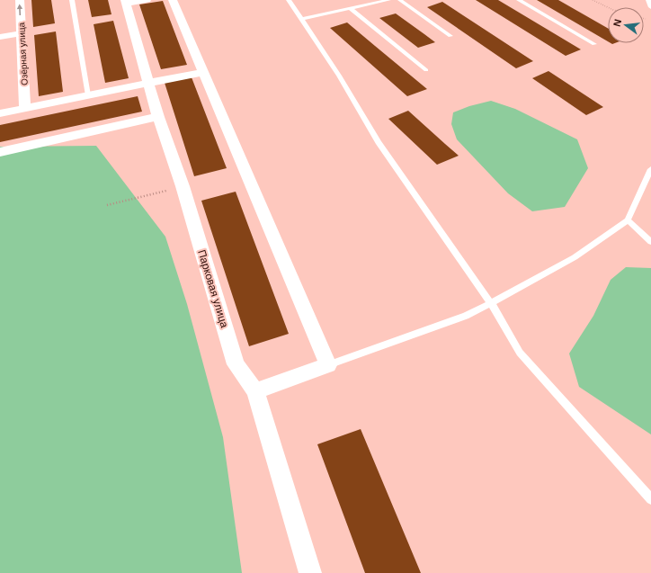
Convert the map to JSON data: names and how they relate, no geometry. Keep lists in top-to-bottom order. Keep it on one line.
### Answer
{"streets":{"street":["Озёрная улица","Парковая улица"]},"north":"left"}
